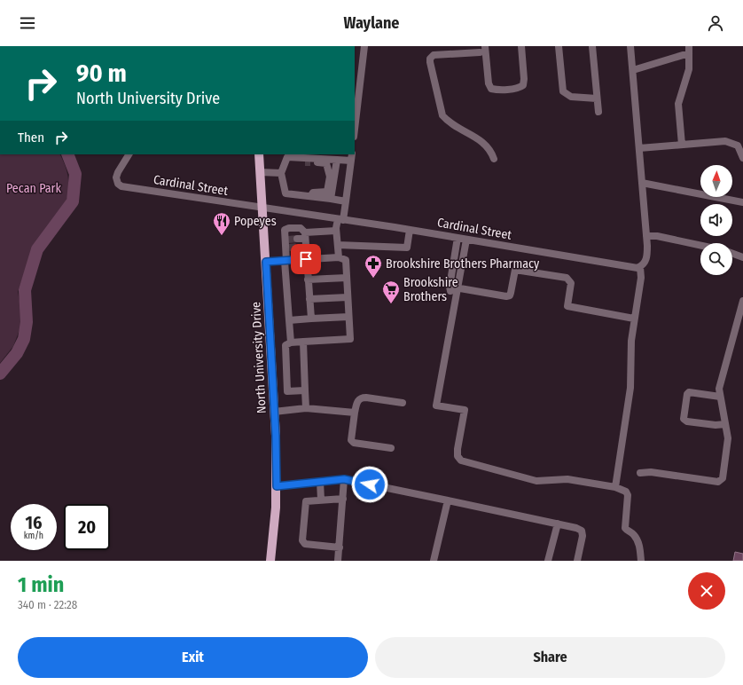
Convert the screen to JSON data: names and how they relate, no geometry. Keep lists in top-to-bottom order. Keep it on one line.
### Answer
{"streets":{"main road":["North University Drive"],"street":["Cardinal Street"]},"crossings":[["Cardinal Street","North University Drive"]],"parks":["Pecan Park"],"places":{"restaurant":["Popeyes"],"pharmacy":["Brookshire Brothers Pharmacy"],"supermarket":["Brookshire Brothers"]},"north":"top","page":{"header":"Waylane","turn":["90 m","North University Drive"],"then":"Then","speed":"16 km/h","limit":"20","heading":["1 min","340 m · 22:28"],"buttons":["Exit","Share"]}}
